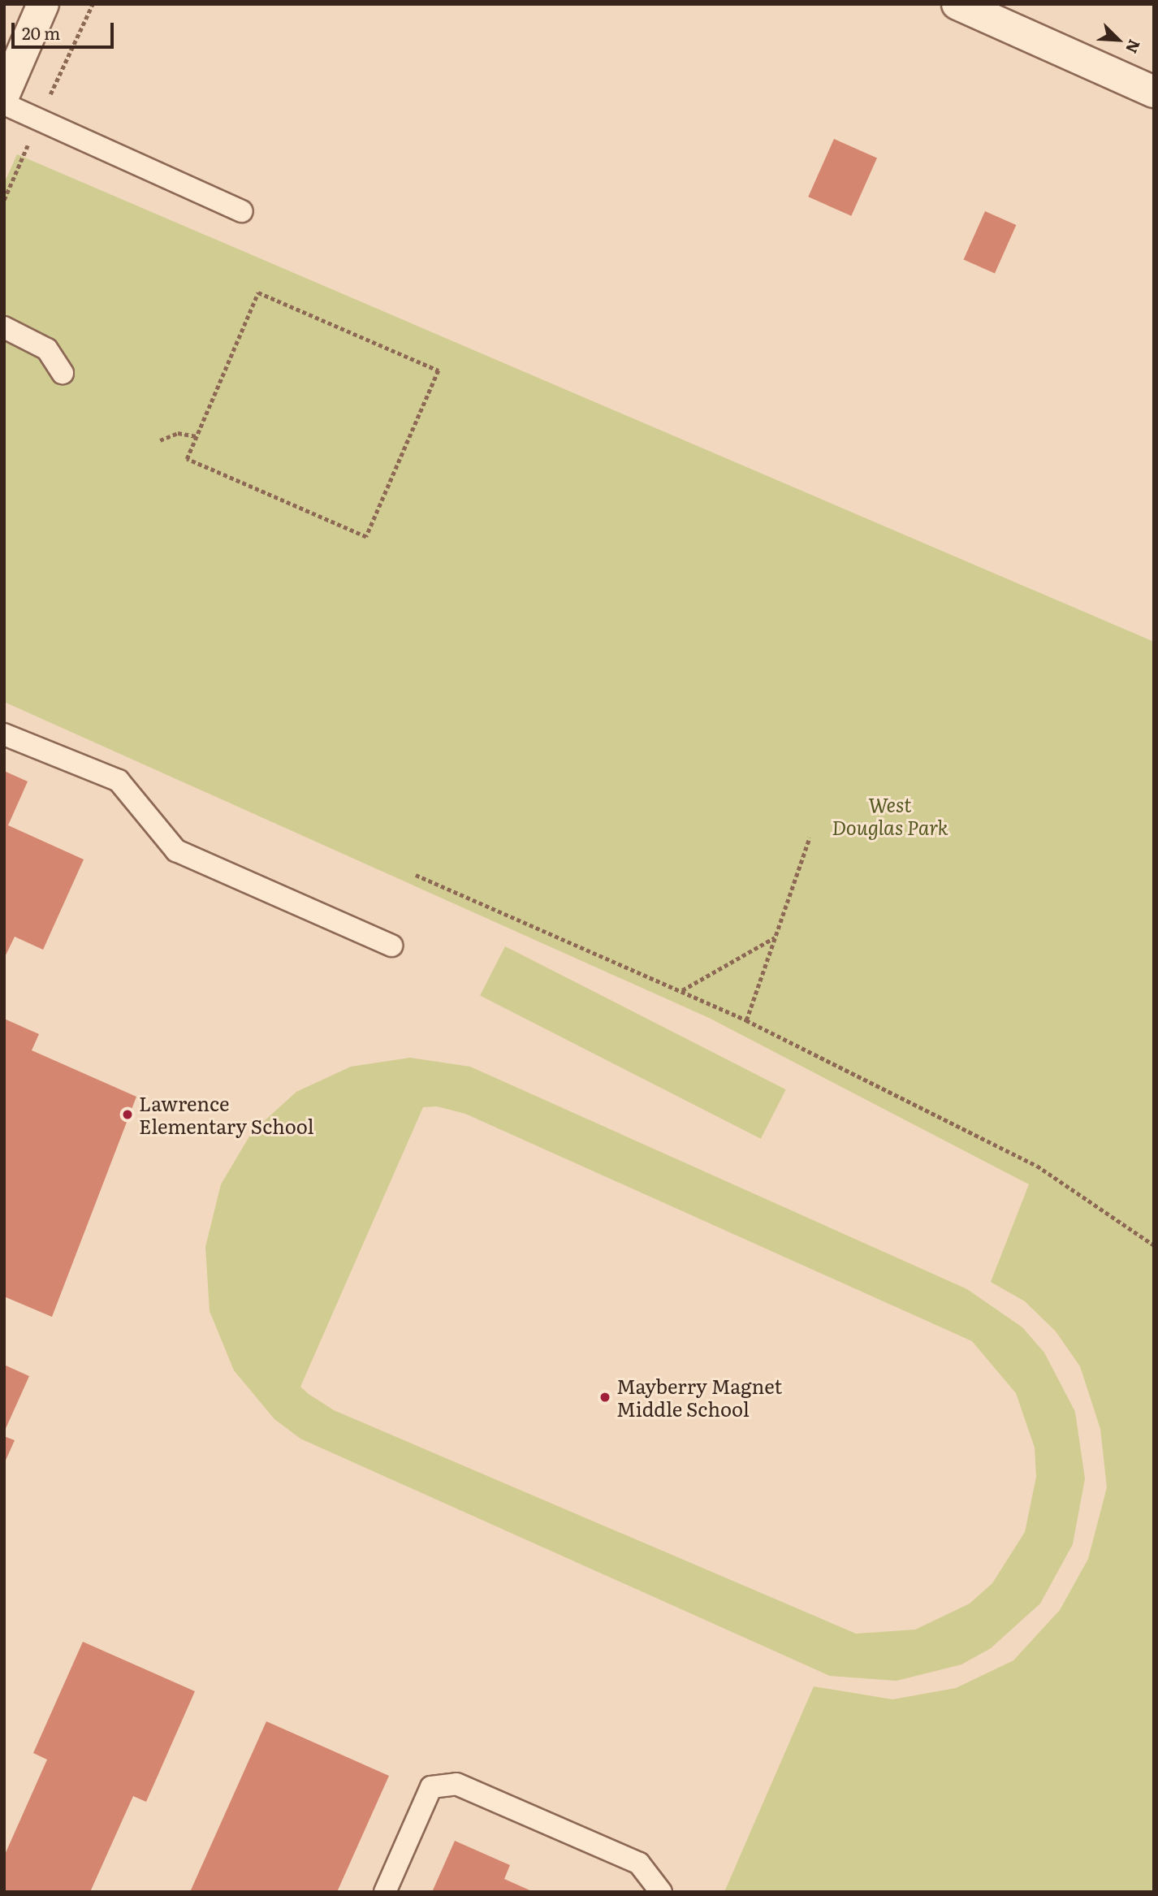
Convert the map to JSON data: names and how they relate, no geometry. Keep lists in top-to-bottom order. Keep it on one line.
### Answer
{"parks":["West Douglas Park"],"places":["Lawrence Elementary School","Mayberry Magnet Middle School"],"scale_bar":"20 m","north":"bottom right"}
